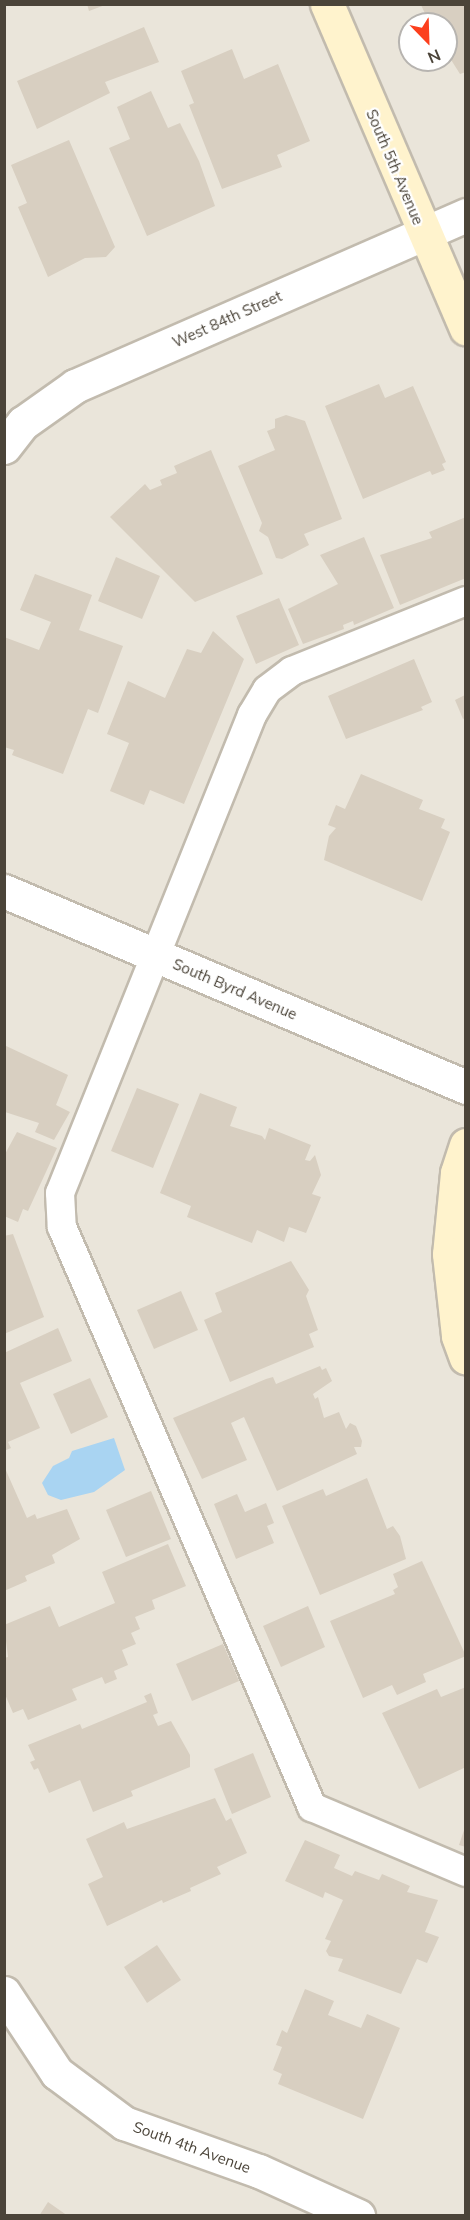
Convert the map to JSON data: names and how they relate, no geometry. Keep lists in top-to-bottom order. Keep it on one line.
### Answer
{"streets":{"street":["South 5th Avenue","West 84th Street","South Byrd Avenue","South 4th Avenue"]},"crossings":[["South 5th Avenue","West 84th Street"]],"north":"bottom right"}
